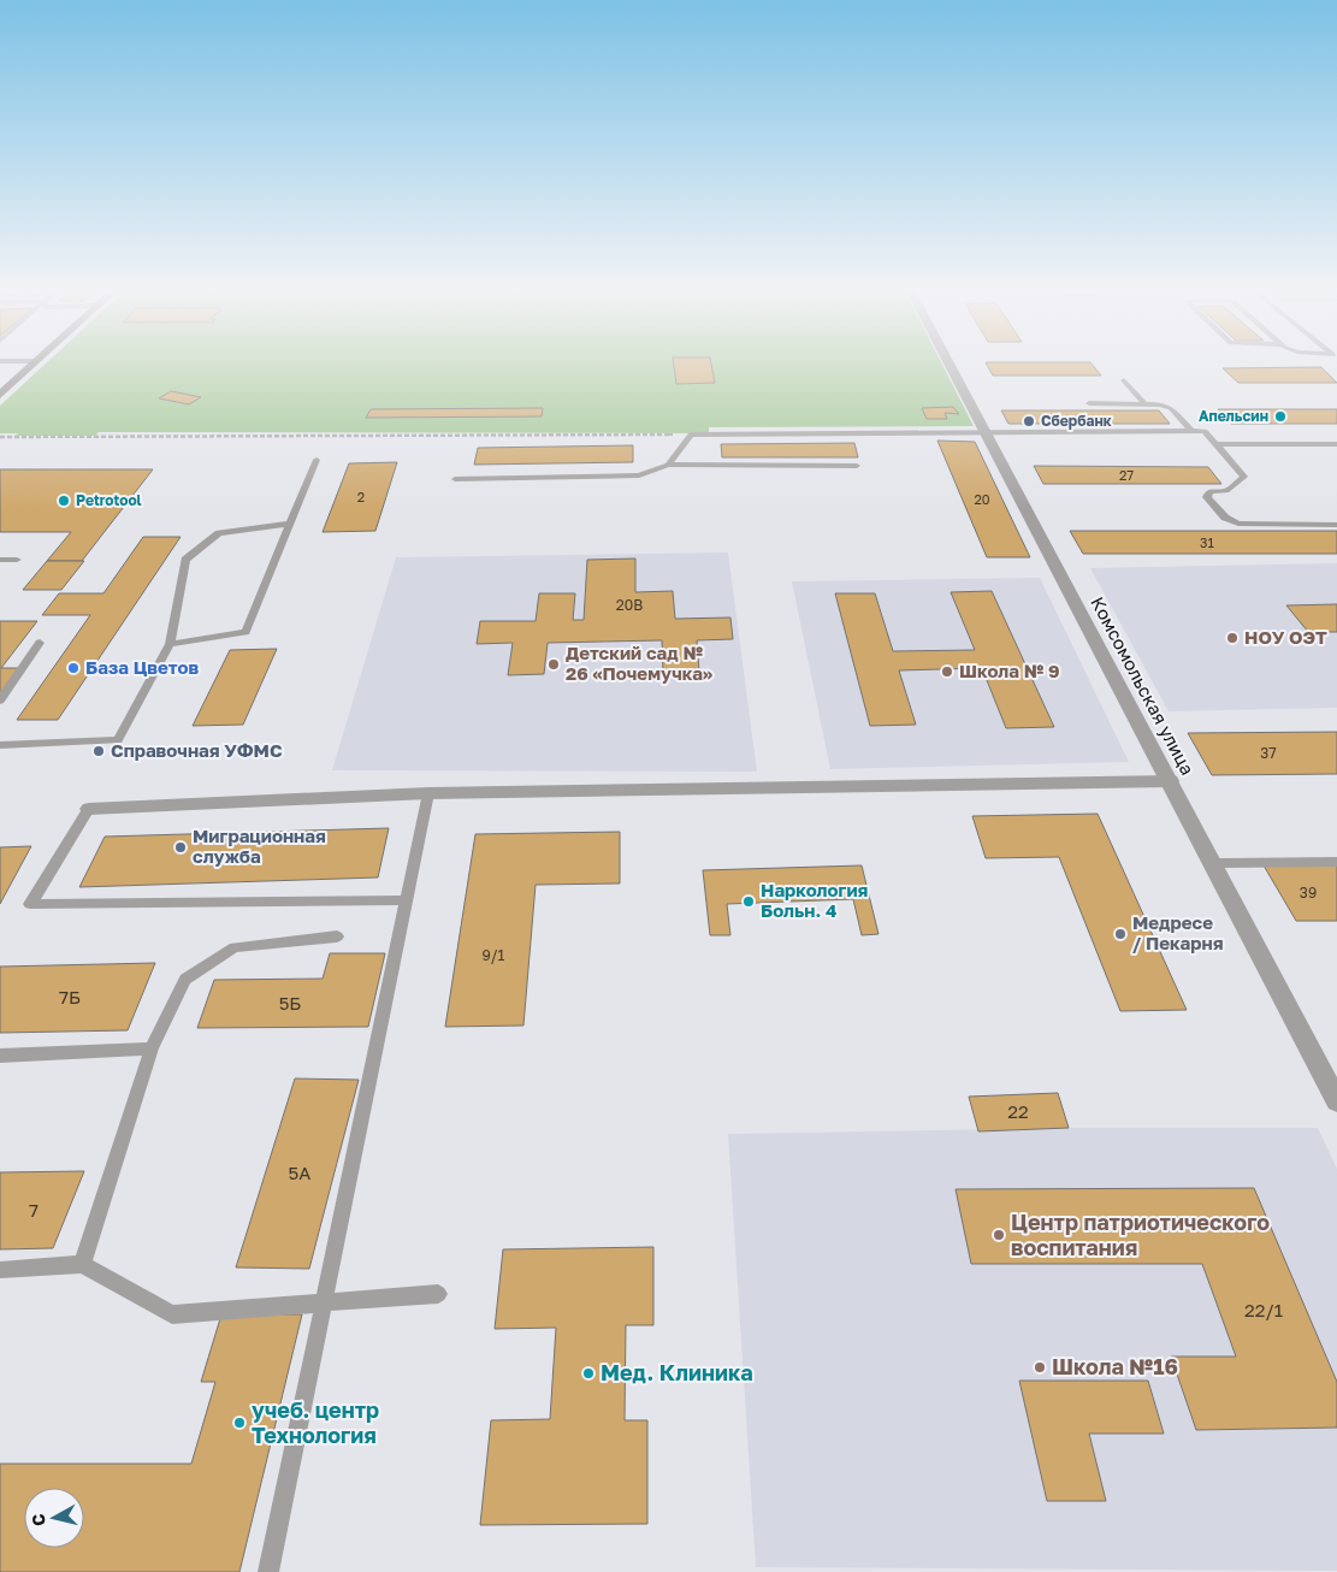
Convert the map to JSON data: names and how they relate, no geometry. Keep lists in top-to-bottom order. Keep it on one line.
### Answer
{"streets":{"street":["Комсомольская улица"]},"places":["Апельсин","Сбербанк","Petrotool","НОУ ОЭТ","Детский сад № 26 «Почемучка»","База Цветов","Школа № 9","Справочная УФМС","Миграционная служба","Наркология Больн. 4","Медресе / Пекарня","Центр патриотического воспитания","Школа №16","Мед. Клиника","учеб. центр Технология"],"house_numbers":["27","2","20","31","20В","37","39","9/1","7Б","5Б","22","5А","7","22/1"],"north":"left"}
